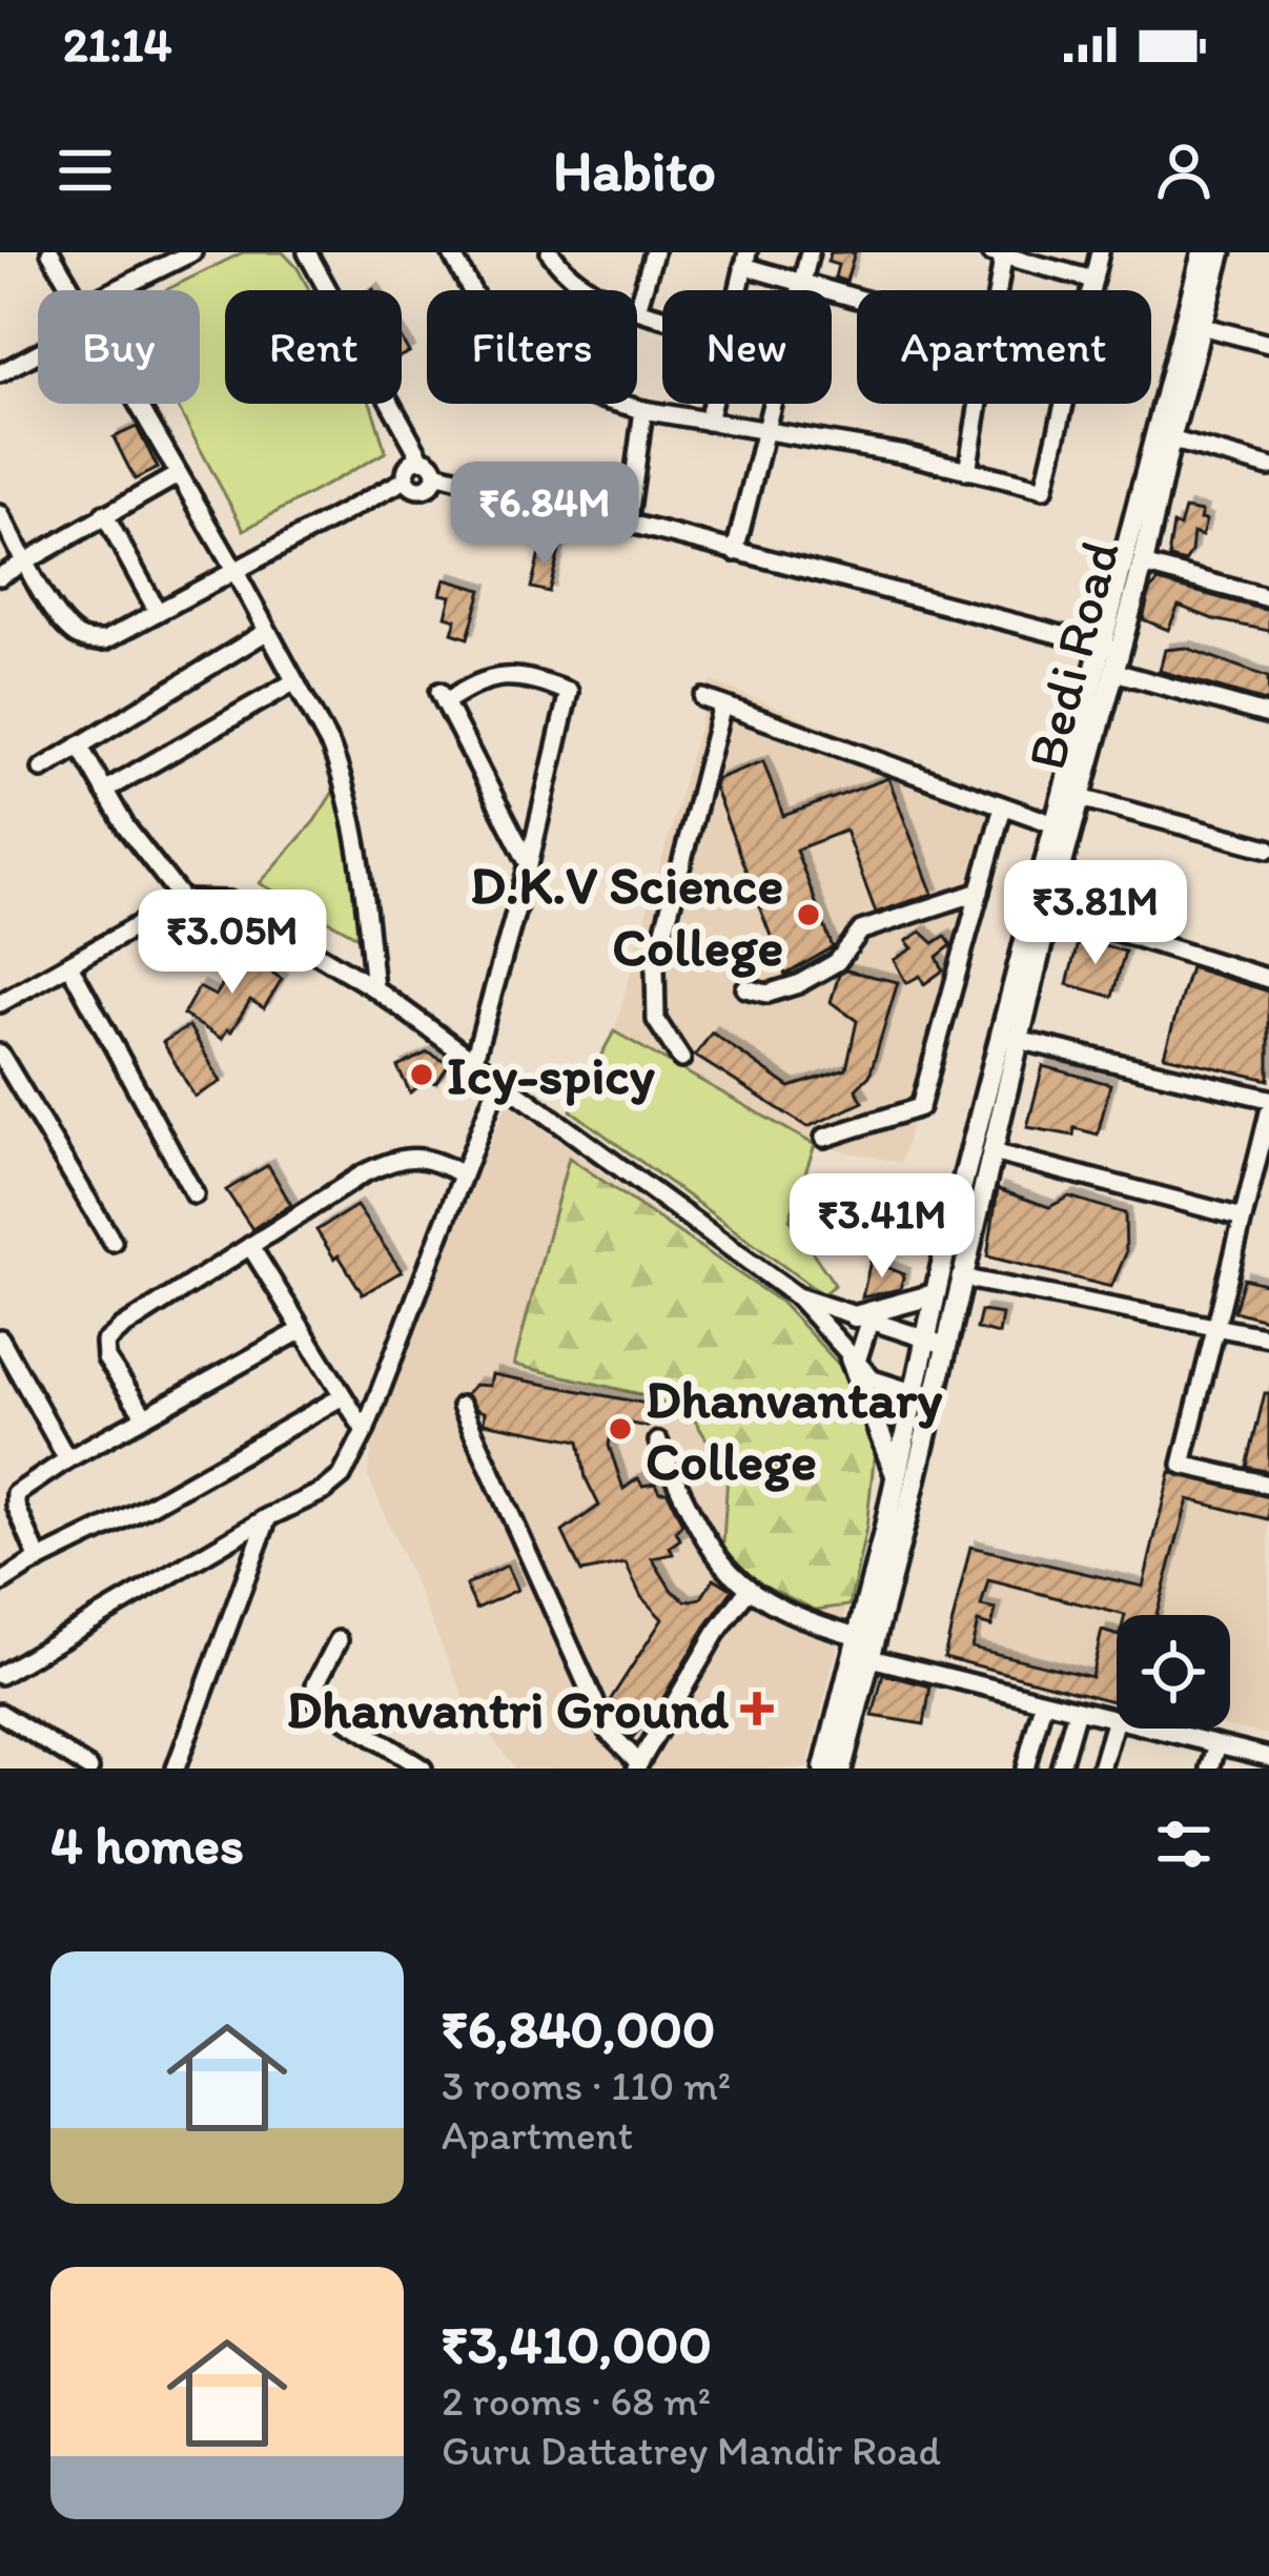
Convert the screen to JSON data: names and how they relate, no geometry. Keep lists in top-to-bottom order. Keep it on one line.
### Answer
{"streets":{"main road":["Bedi Road"]},"places":{"other":["D.K.V Science College","Icy-spicy","Dhanvantary College"],"health":["Dhanvantri Ground"]},"page":{"status":"21:14","header":"Habito","chip":["Buy","Rent","Filters","New","Apartment"],"price":["₹6.84M","₹3.81M","₹3.05M","₹3.41M"],"heading":"4 homes","list":[{"name":"₹6,840,000","note":"3 rooms · 110 m² · Apartment"},{"name":"₹3,410,000","note":"2 rooms · 68 m² · Guru Dattatrey Mandir Road"}]}}
